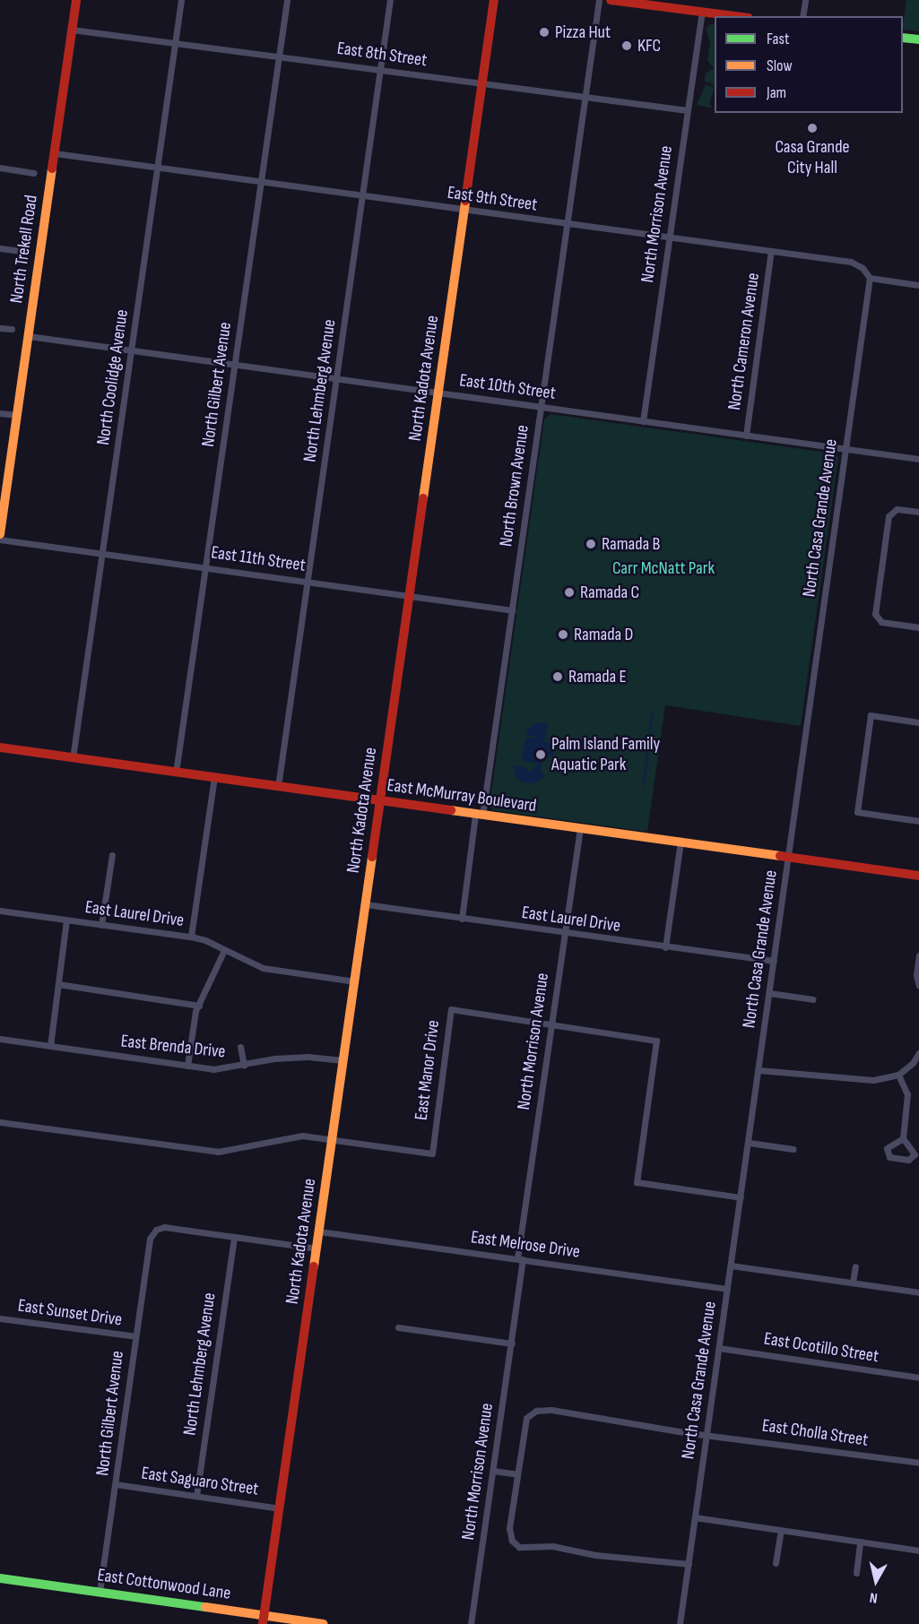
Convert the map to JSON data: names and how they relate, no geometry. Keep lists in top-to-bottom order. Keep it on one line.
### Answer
{"streets":{"street":["East 8th Street","East 9th Street","North Morrison Avenue","North Trekell Road","North Cameron Avenue","North Coolidge Avenue","North Kadota Avenue","North Gilbert Avenue","East 10th Street","North Lehmberg Avenue","North Brown Avenue","North Casa Grande Avenue","East 11th Street","East McMurray Boulevard","East Laurel Drive","East Brenda Drive","East Manor Drive","East Melrose Drive","East Sunset Drive","East Ocotillo Street","East Cholla Street","East Saguaro Street","East Cottonwood Lane"]},"crossings":[["East 8th Street","North Morrison Avenue"],["East 8th Street","North Trekell Road"],["East 8th Street","North Coolidge Avenue"],["East 8th Street","North Kadota Avenue"],["East 8th Street","North Gilbert Avenue"],["East 8th Street","North Lehmberg Avenue"],["East 8th Street","North Brown Avenue"],["East 9th Street","North Morrison Avenue"],["East 9th Street","North Trekell Road"],["East 9th Street","North Cameron Avenue"],["East 9th Street","North Coolidge Avenue"],["East 9th Street","North Kadota Avenue"],["East 9th Street","North Gilbert Avenue"],["East 9th Street","North Lehmberg Avenue"],["East 9th Street","North Brown Avenue"],["East 9th Street","North Casa Grande Avenue"],["North Morrison Avenue","East 10th Street"],["North Morrison Avenue","East McMurray Boulevard"],["North Morrison Avenue","East Laurel Drive"],["North Morrison Avenue","East Manor Drive"],["North Morrison Avenue","East Melrose Drive"],["North Trekell Road","East 10th Street"],["North Cameron Avenue","East 10th Street"],["North Coolidge Avenue","East 10th Street"],["North Coolidge Avenue","East 11th Street"],["North Coolidge Avenue","East McMurray Boulevard"],["North Kadota Avenue","East 10th Street"],["North Kadota Avenue","East 11th Street"],["North Kadota Avenue","East McMurray Boulevard"],["North Kadota Avenue","East Laurel Drive"],["North Kadota Avenue","East Brenda Drive"],["North Kadota Avenue","East Manor Drive"],["North Kadota Avenue","East Melrose Drive"],["North Kadota Avenue","East Saguaro Street"],["North Kadota Avenue","East Cottonwood Lane"],["North Gilbert Avenue","East 10th Street"],["North Gilbert Avenue","North Lehmberg Avenue"],["North Gilbert Avenue","East 11th Street"],["North Gilbert Avenue","East McMurray Boulevard"],["North Gilbert Avenue","East Sunset Drive"],["North Gilbert Avenue","East Saguaro Street"],["North Gilbert Avenue","East Cottonwood Lane"],["East 10th Street","North Lehmberg Avenue"],["East 10th Street","North Brown Avenue"],["East 10th Street","North Casa Grande Avenue"],["North Lehmberg Avenue","East 11th Street"],["North Lehmberg Avenue","East McMurray Boulevard"],["North Lehmberg Avenue","East Saguaro Street"],["North Brown Avenue","East 11th Street"],["North Brown Avenue","East McMurray Boulevard"],["North Brown Avenue","East Laurel Drive"],["North Casa Grande Avenue","East McMurray Boulevard"],["North Casa Grande Avenue","East Laurel Drive"],["North Casa Grande Avenue","East Manor Drive"],["North Casa Grande Avenue","East Melrose Drive"],["North Casa Grande Avenue","East Ocotillo Street"],["North Casa Grande Avenue","East Cholla Street"]],"parks":["Carr McNatt Park"],"places":["Pizza Hut","KFC","Casa Grande City Hall","Ramada B","Ramada C","Ramada D","Ramada E","Palm Island Family Aquatic Park"],"legend":["Fast","Slow","Jam"],"north":"bottom"}
